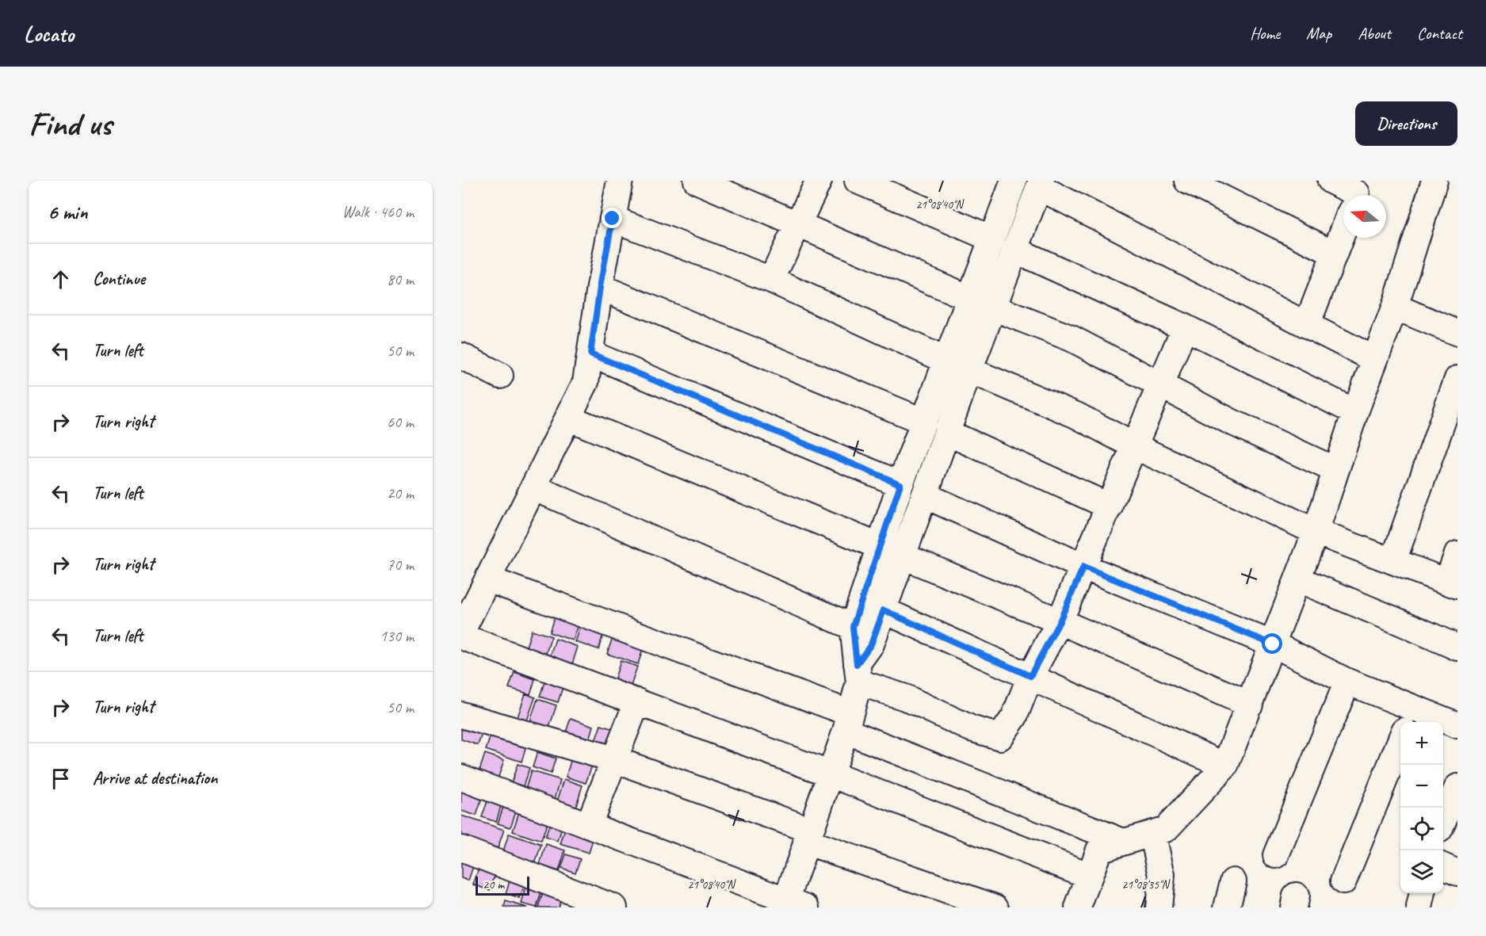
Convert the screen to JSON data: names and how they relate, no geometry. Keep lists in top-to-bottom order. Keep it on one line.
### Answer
{"scale_bar":"20 m","north":"left","page":{"header":"Locato","nav":["Home","Map","About","Contact"],"buttons":"Directions","title":"Find us","heading":["6 min","Walk · 460 m"],"list":[["Continue","80 m"],["Turn left","50 m"],["Turn right","60 m"],["Turn left","20 m"],["Turn right","70 m"],["Turn left","130 m"],["Turn right","50 m"],"Arrive at destination"],"map_buttons":["+","−"],"scale":"20 m"},"coordinates":["21°08'40\"N","21°08'35\"N"]}
